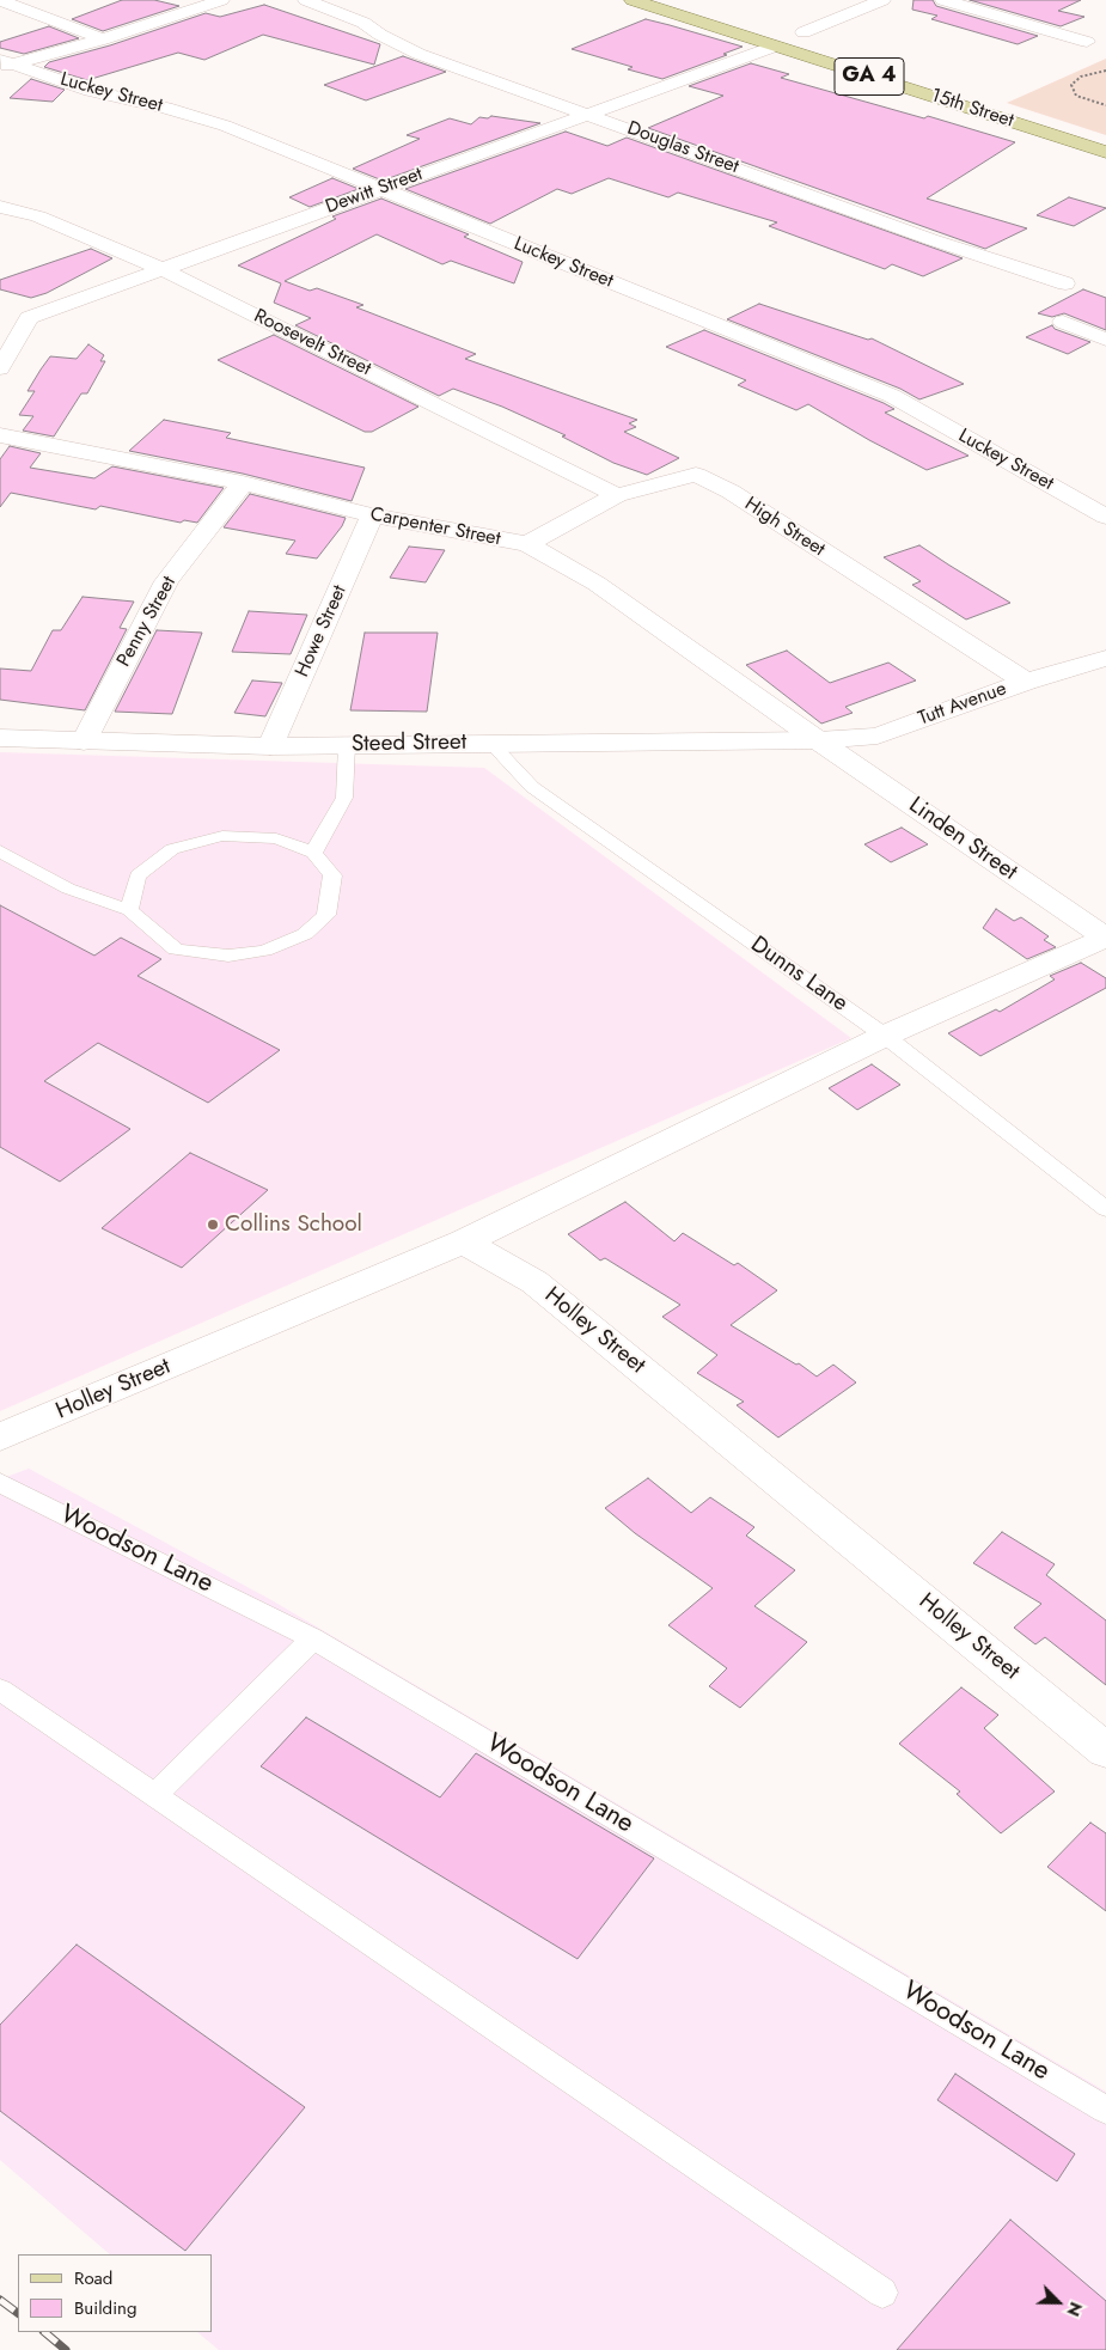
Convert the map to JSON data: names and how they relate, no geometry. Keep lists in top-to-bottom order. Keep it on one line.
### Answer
{"streets":{"main road":["GA 4","15th Street"],"street":["Luckey Street","Douglas Street","Dewitt Street","Roosevelt Street","Carpenter Street","High Street","Penny Street","Howe Street","Tutt Avenue","Steed Street","Linden Street","Holley Street"],"lane":["Dunns Lane","Woodson Lane"]},"crossings":[["Luckey Street","Dewitt Street"],["15th Street","Dewitt Street"],["Douglas Street","Dewitt Street"],["Dewitt Street","Roosevelt Street"],["Roosevelt Street","High Street"],["Carpenter Street","High Street"],["Carpenter Street","Penny Street"],["Carpenter Street","Howe Street"],["Carpenter Street","Tutt Avenue"],["Carpenter Street","Steed Street"],["Carpenter Street","Linden Street"],["High Street","Tutt Avenue"],["Penny Street","Steed Street"],["Howe Street","Steed Street"],["Tutt Avenue","Steed Street"],["Tutt Avenue","Linden Street"],["Steed Street","Linden Street"],["Steed Street","Dunns Lane"]],"places":["Collins School"],"legend":["Road","Building"],"north":"bottom right"}
